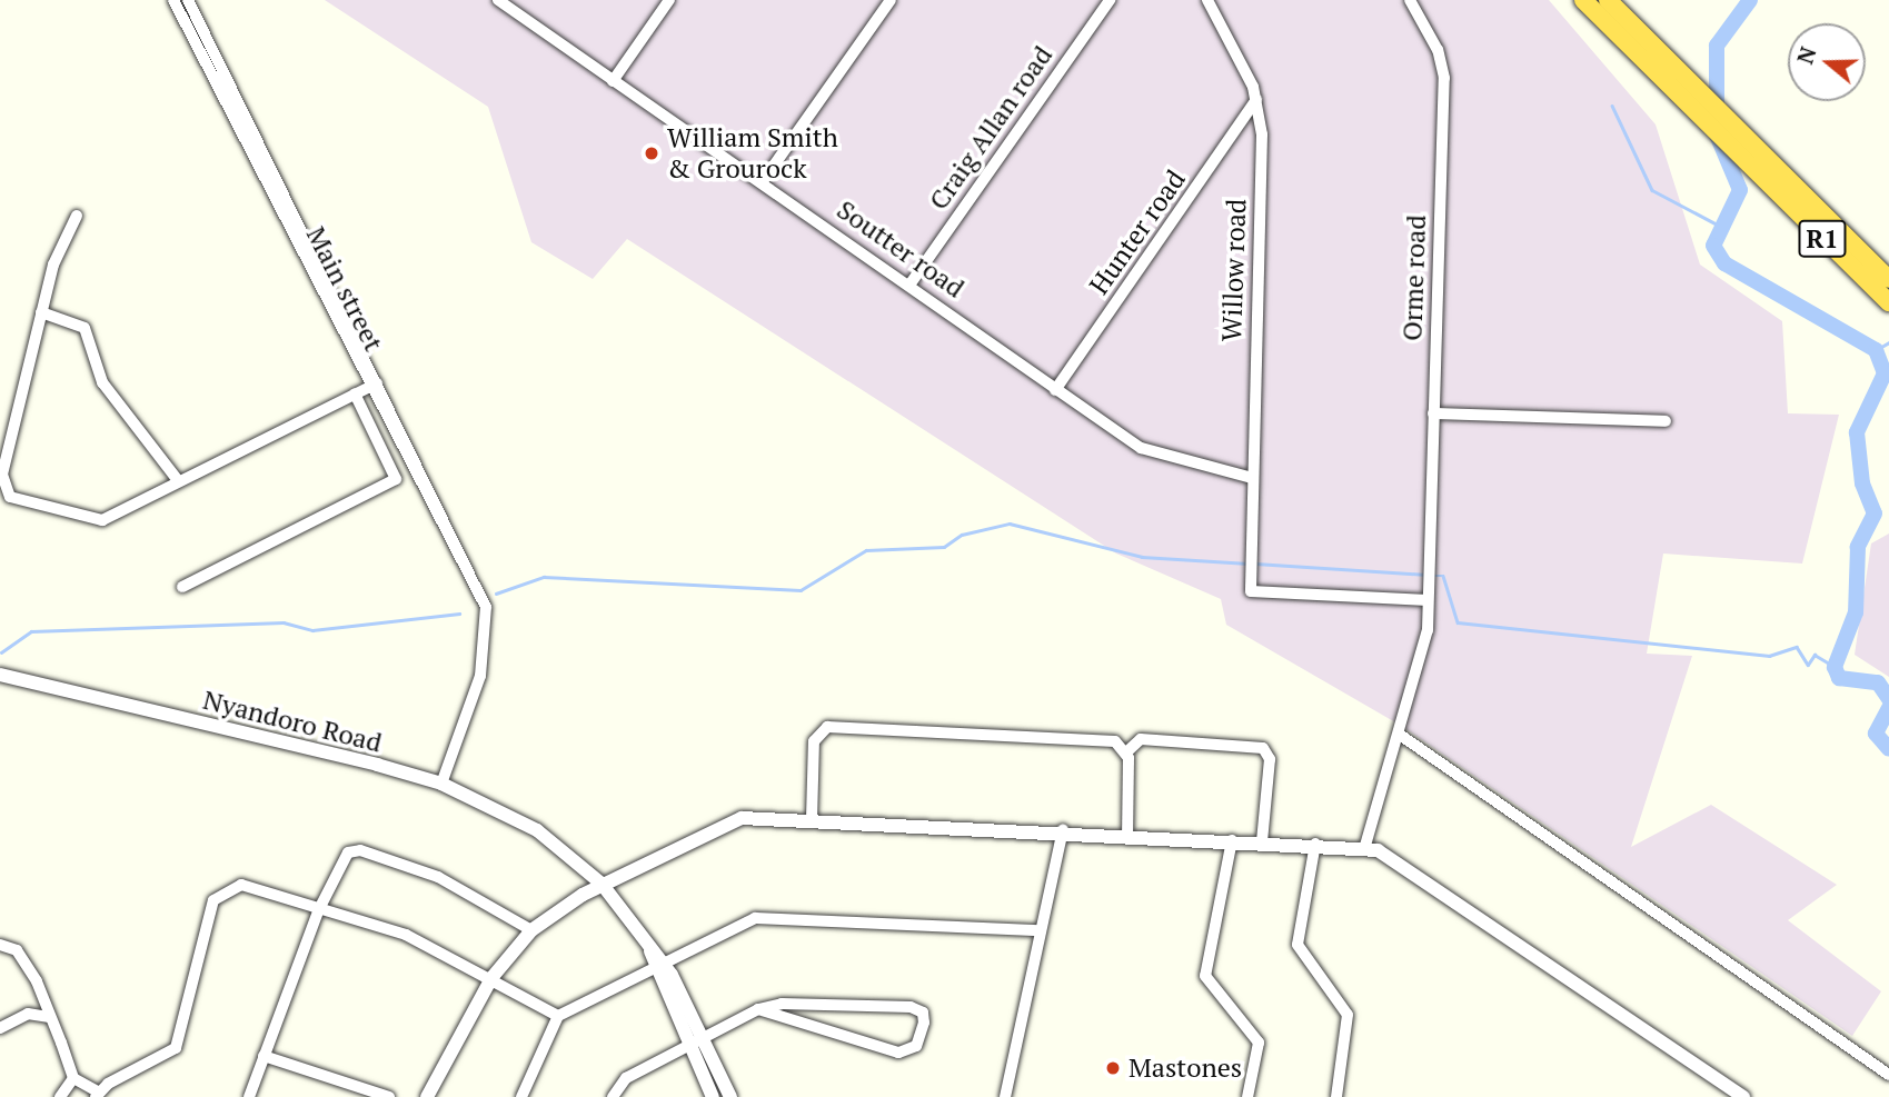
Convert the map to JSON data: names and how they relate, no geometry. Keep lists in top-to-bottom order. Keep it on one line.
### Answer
{"streets":{"highway":["R1"],"street":["Craig Allan road","Hunter road","Soutter road","Willow road","Orme road","Main street","Nyandoro Road"]},"crossings":[["Craig Allan road","Soutter road"],["Hunter road","Soutter road"],["Hunter road","Willow road"],["Soutter road","Willow road"],["Willow road","Orme road"],["Main street","Nyandoro Road"]],"places":["William Smith & Grourock","Mastones"],"north":"left"}
